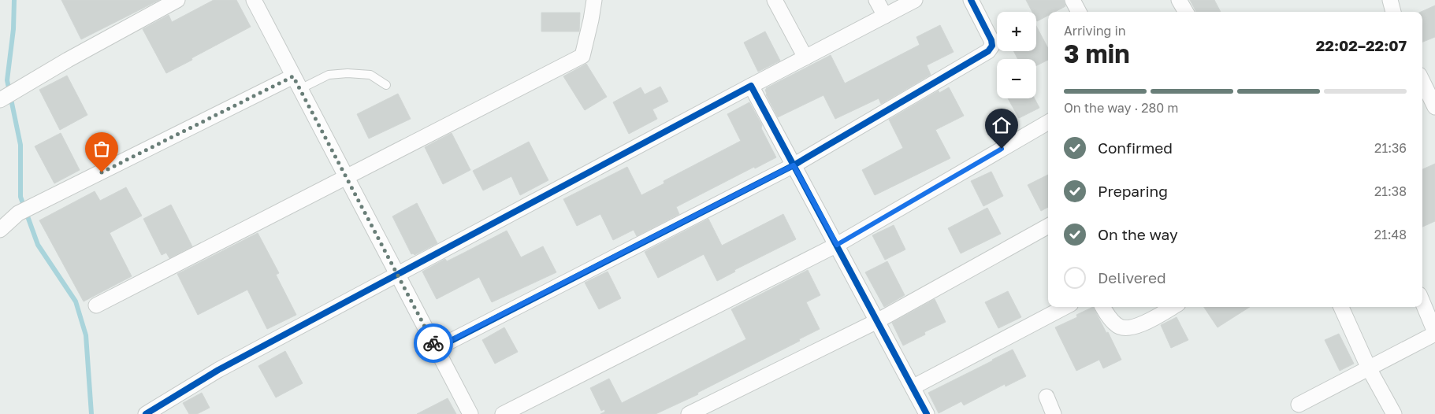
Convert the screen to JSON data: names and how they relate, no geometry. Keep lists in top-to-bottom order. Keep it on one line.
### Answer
{"page":{"map_buttons":["+","−"],"heading":["3 min","Arriving in","22:02–22:07"],"bar":"On the way · 280 m","list":[["Confirmed","21:36"],["Preparing","21:38"],["On the way","21:48"],"Delivered"]}}
